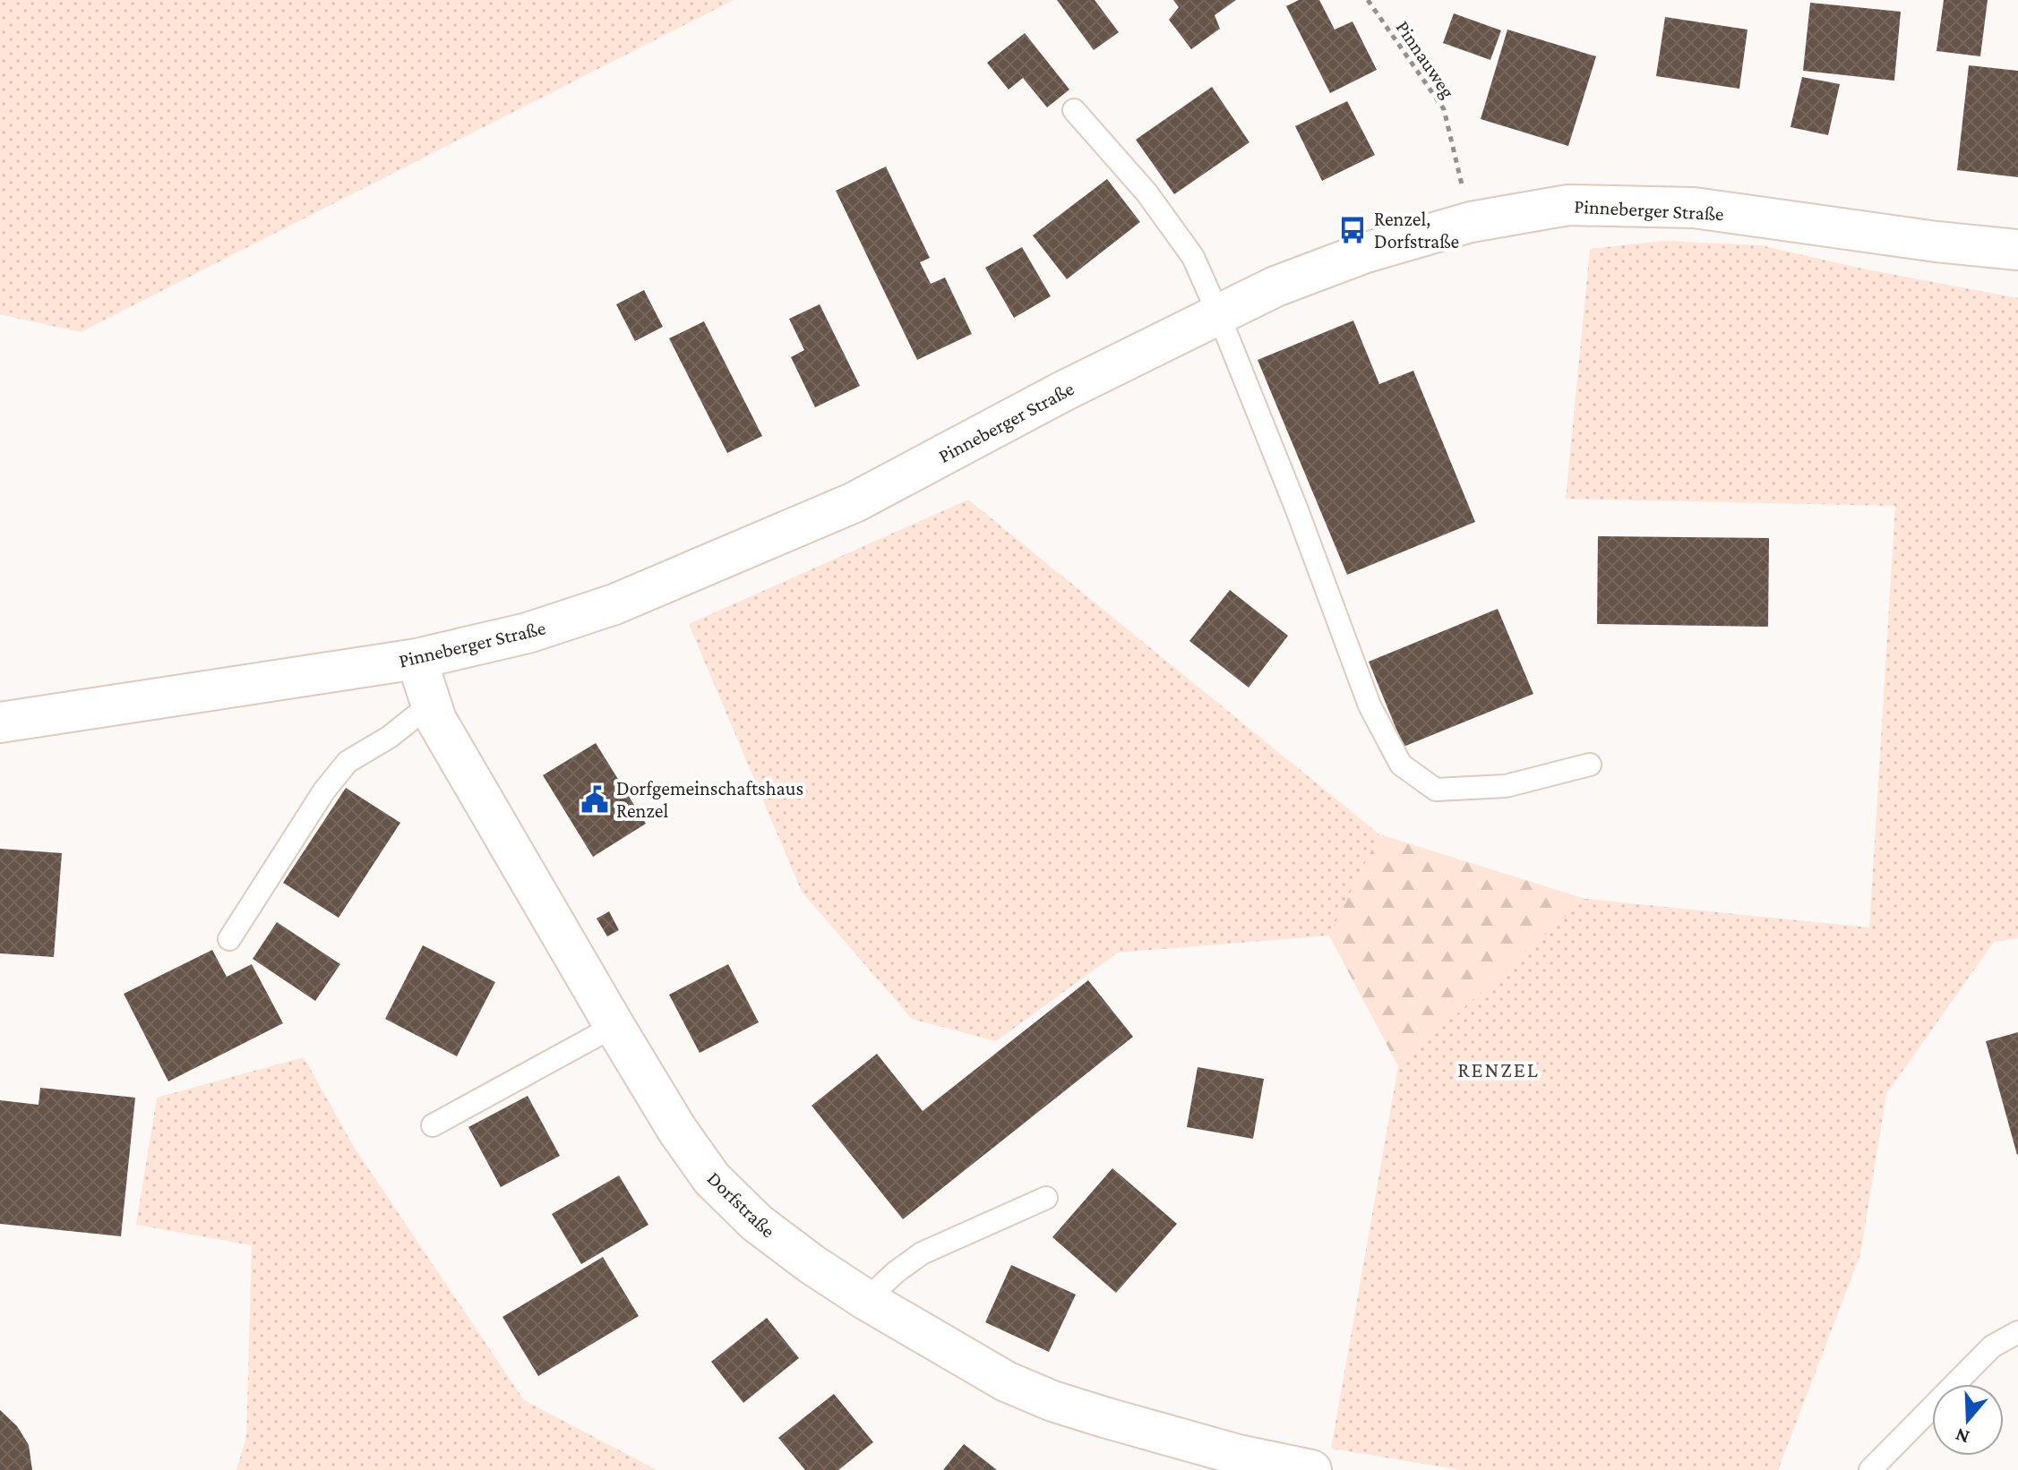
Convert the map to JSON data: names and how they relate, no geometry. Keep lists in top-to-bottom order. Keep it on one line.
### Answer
{"streets":{"main road":["Pinneberger Straße","Dorfstraße"],"path":["Pinnauweg"]},"crossings":[["Pinnauweg","Pinneberger Straße"],["Pinneberger Straße","Dorfstraße"]],"districts":["RENZEL"],"places":{"bus stop":["Renzel, Dorfstraße"],"public building":["Dorfgemeinschaftshaus Renzel"]},"north":"bottom"}
